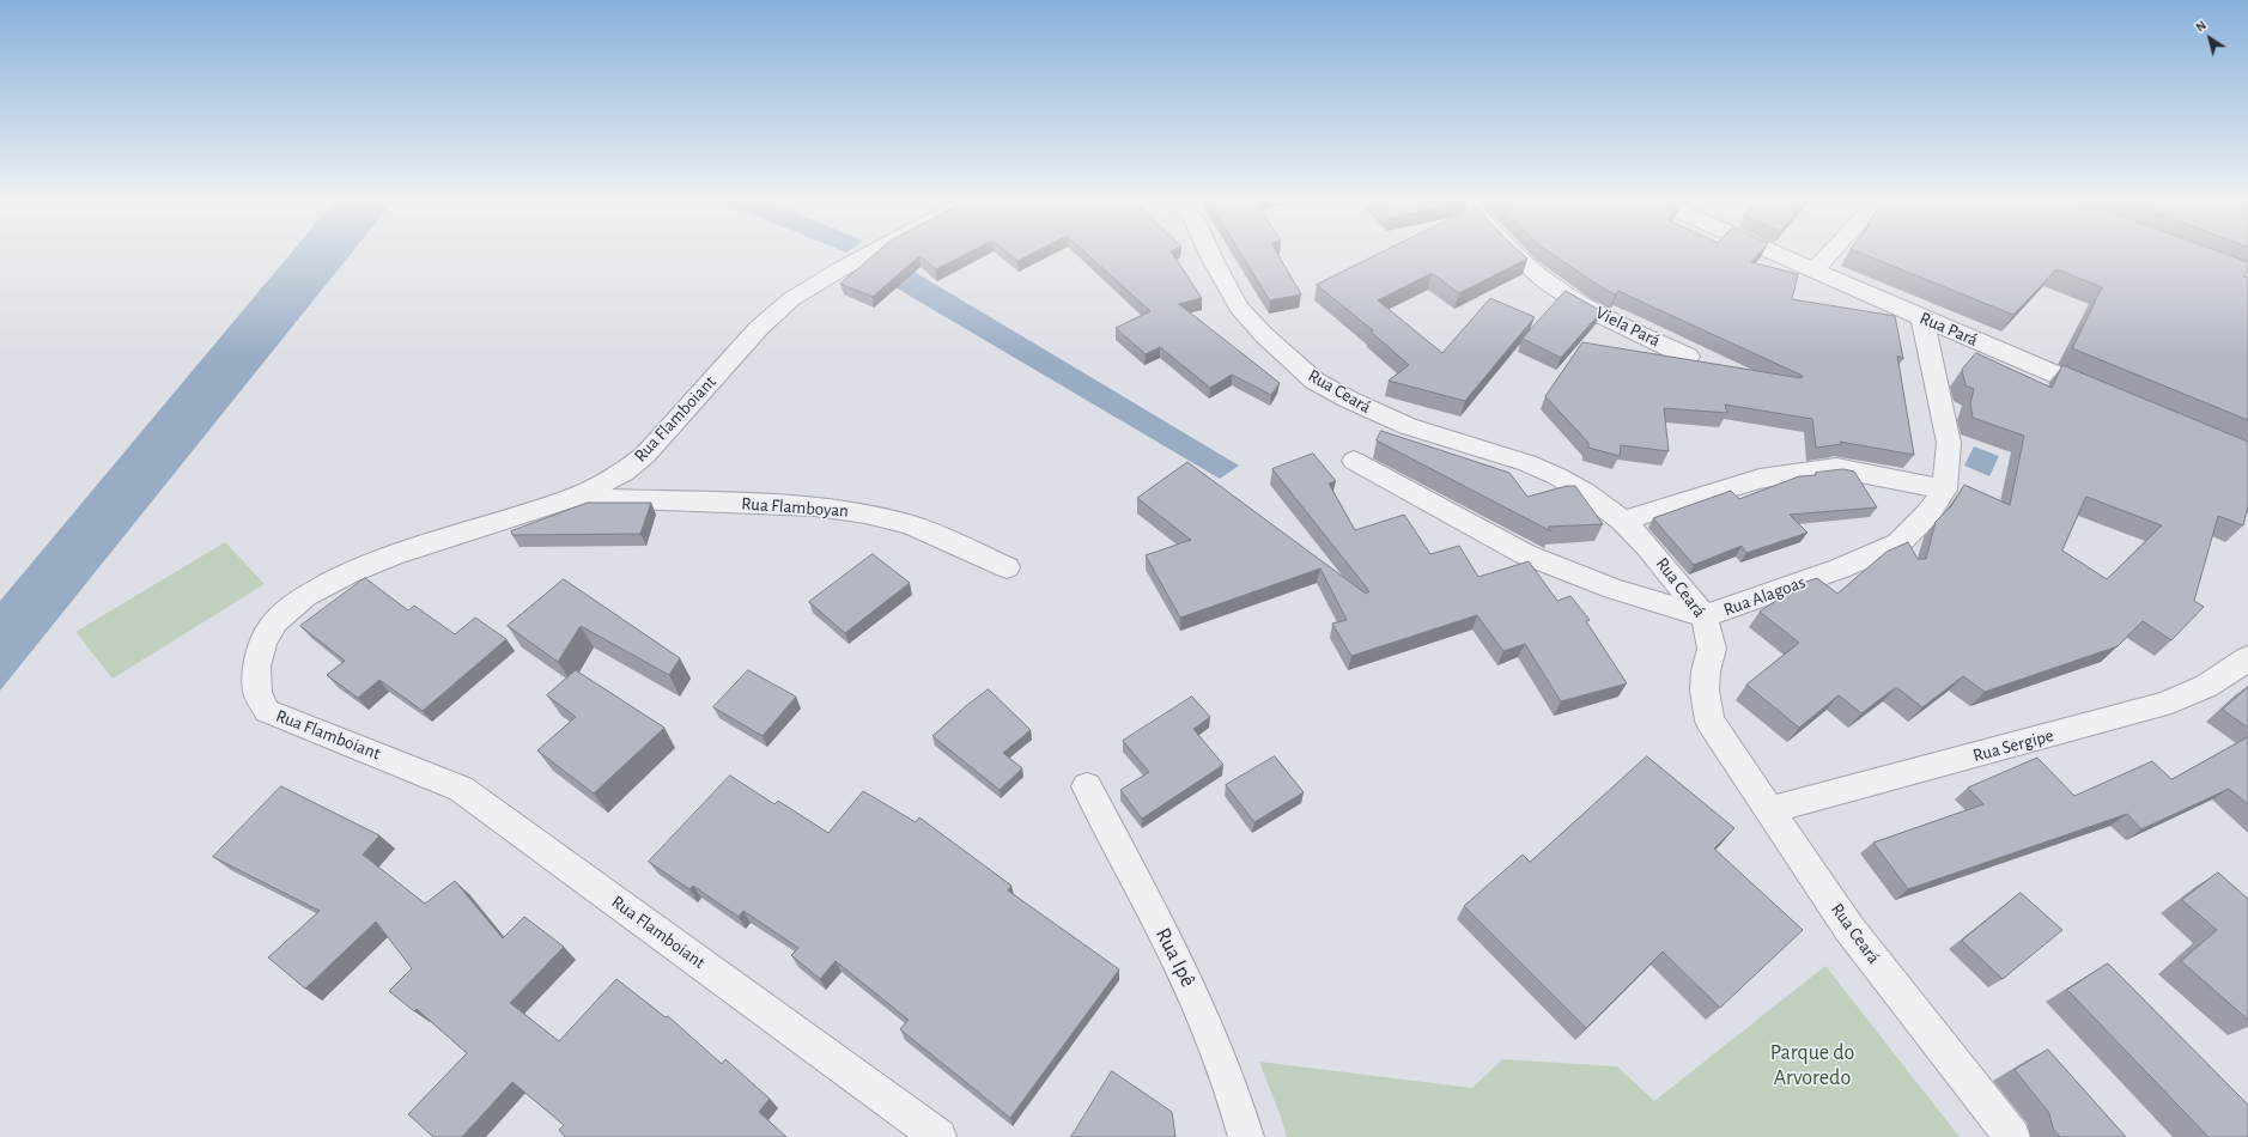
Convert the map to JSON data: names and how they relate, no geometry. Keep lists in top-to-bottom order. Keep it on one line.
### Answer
{"streets":{"street":["Viela Pará","Rua Pará","Rua Ceará","Rua Flamboiant","Rua Flamboyan","Rua Alagoas","Rua Sergipe","Rua Ipê"]},"crossings":[["Rua Ceará","Rua Alagoas"],["Rua Ceará","Rua Sergipe"],["Rua Flamboiant","Rua Flamboyan"]],"parks":["Parque do Arvoredo"],"north":"top left"}
